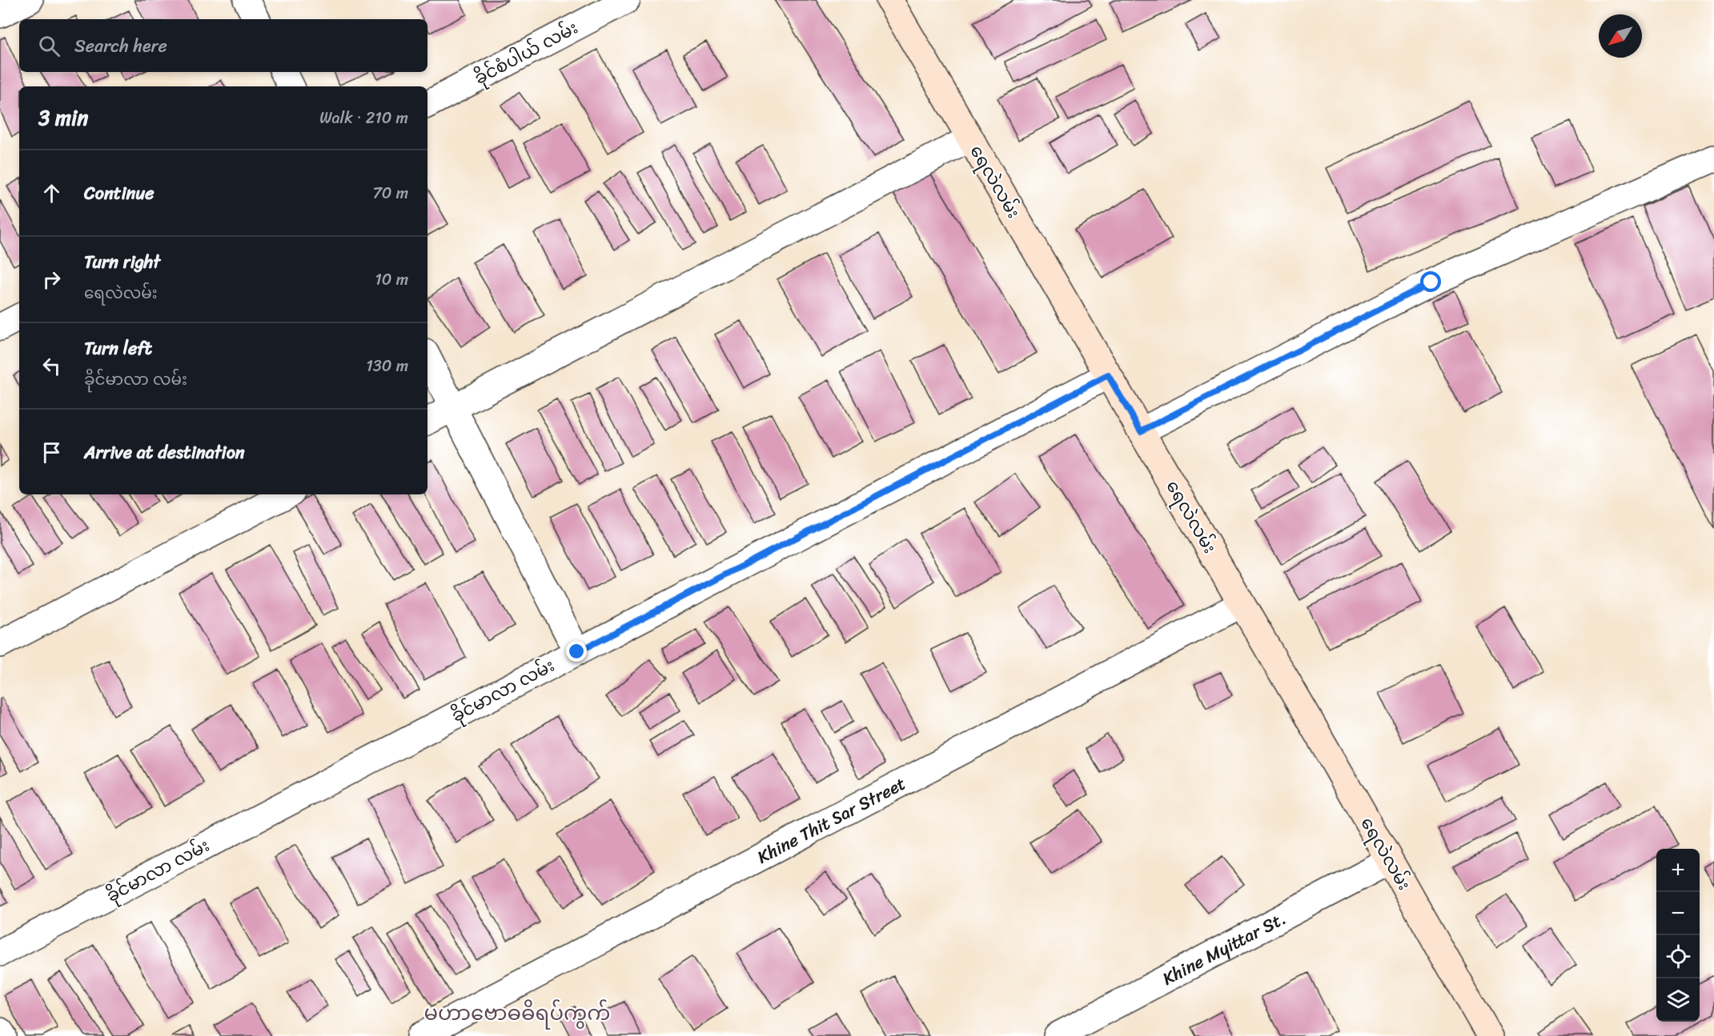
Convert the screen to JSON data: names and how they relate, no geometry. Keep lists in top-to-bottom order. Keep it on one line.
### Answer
{"streets":{"main road":["ရေလဲလမ်း"],"street":["ခိုင်စံပါယ် လမ်း","ခိုင်မာလာ လမ်း","Khine Thit Sar Street","Khine Myittar St."]},"crossings":[["ရေလဲလမ်း","ခိုင်မာလာ လမ်း"],["ရေလဲလမ်း","Khine Thit Sar Street"],["ရေလဲလမ်း","Khine Myittar St."]],"districts":["မဟာဗောဓဓိရပ်ကွက်"],"north":"bottom left","page":{"search":"Search here","heading":["3 min","Walk · 210 m"],"list":[["Continue","70 m"],["Turn right","ရေလဲလမ်း","10 m"],["Turn left","ခိုင်မာလာ လမ်း","130 m"],"Arrive at destination"],"map_buttons":["+","−"]}}
